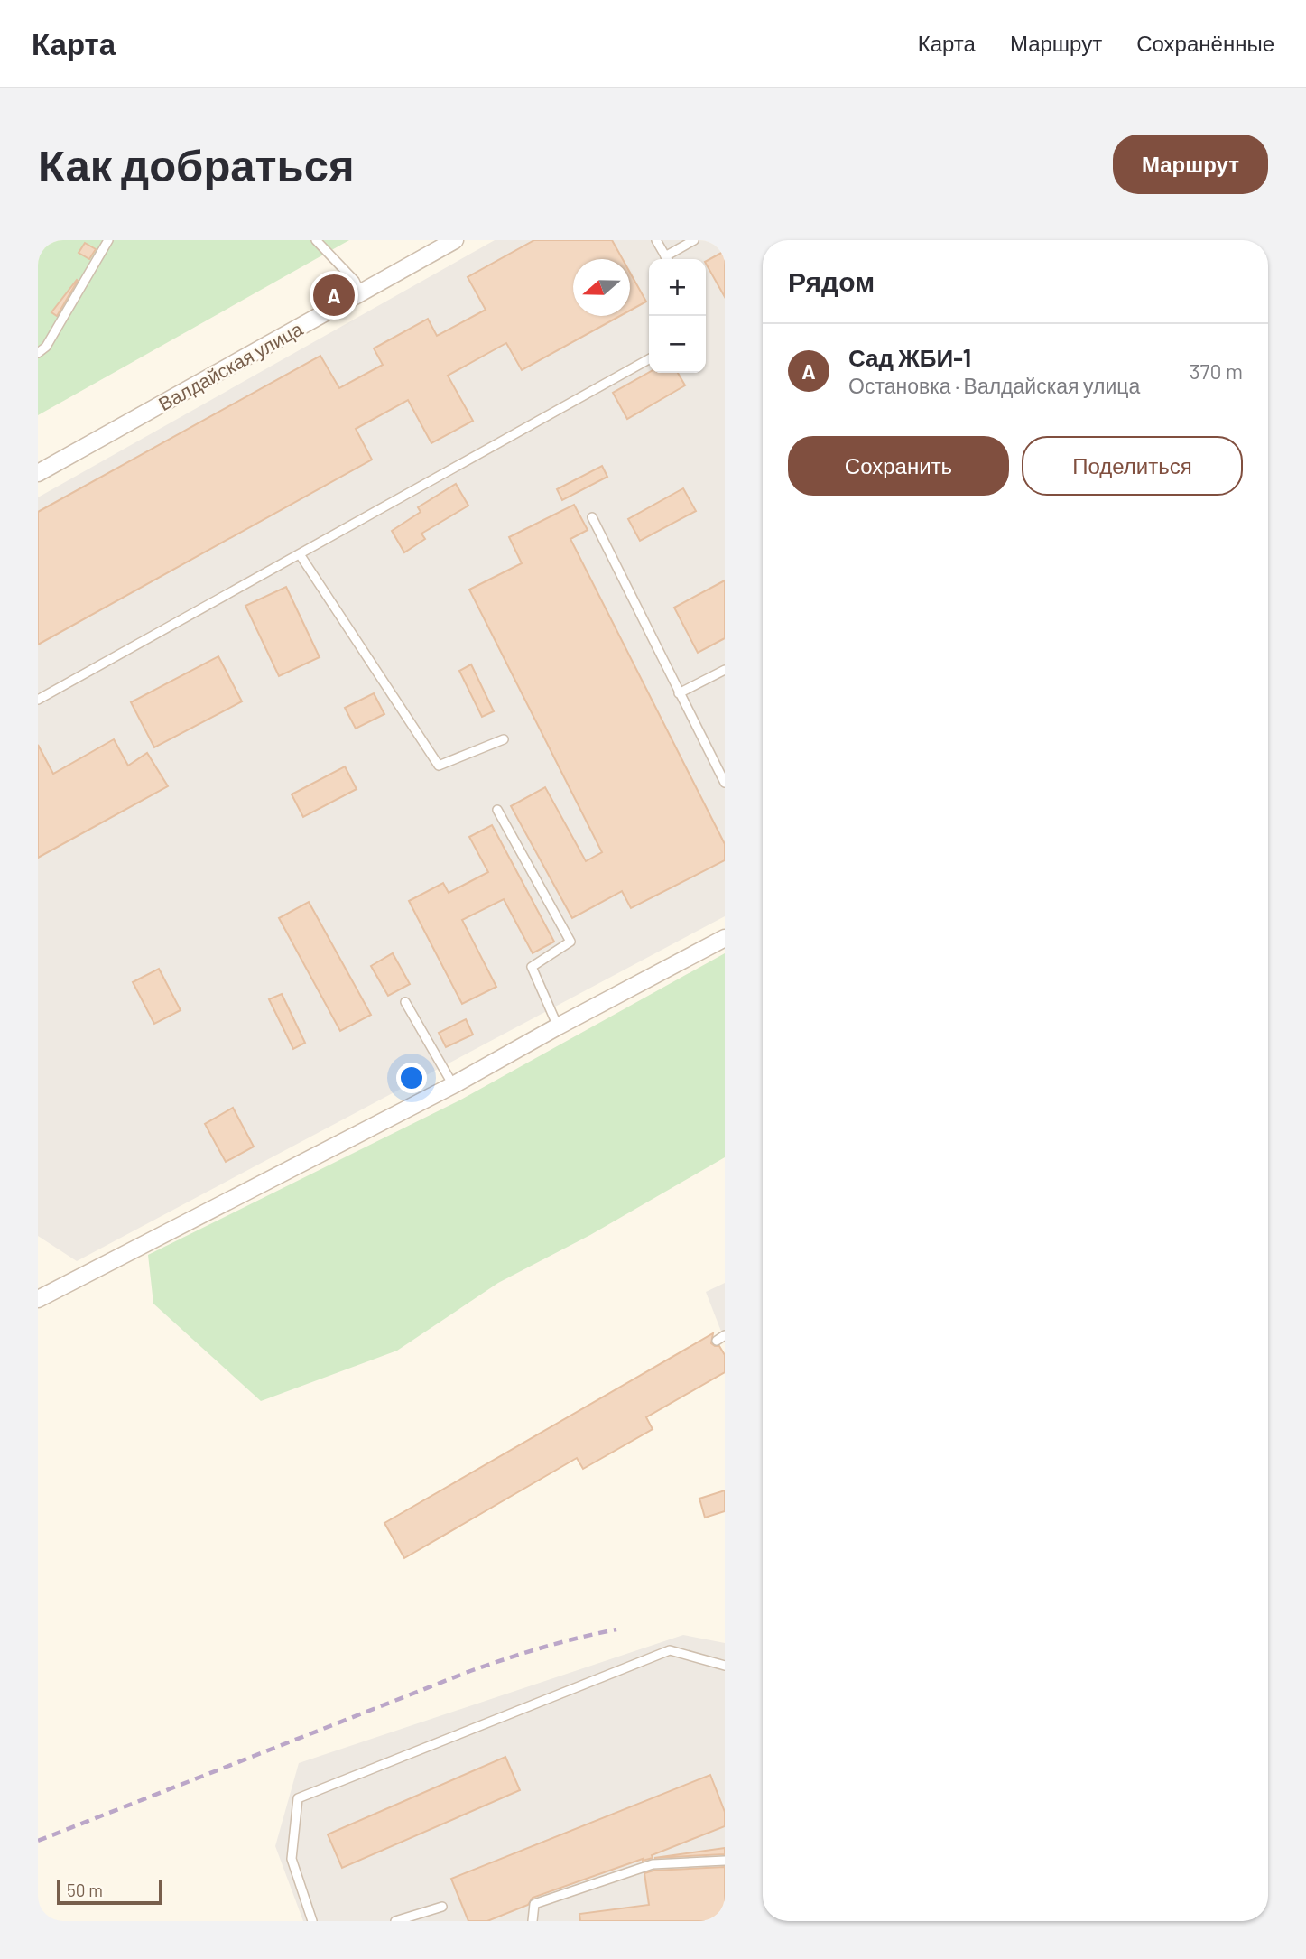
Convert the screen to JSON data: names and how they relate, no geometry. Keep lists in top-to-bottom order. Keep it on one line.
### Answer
{"streets":{"street":["Валдайская улица"]},"scale_bar":"50 m","north":"left","page":{"header":"Карта","nav":["Карта","Маршрут","Сохранённые"],"buttons":["Маршрут",["Сохранить","Поделиться"]],"title":"Как добраться","heading":"Рядом","map_buttons":["+","−"],"pins":"A","list":[{"mark":"A","name":"Сад ЖБИ-1","note":"Остановка · Валдайская улица","value":"370 m"}],"scale":"50 m"}}
